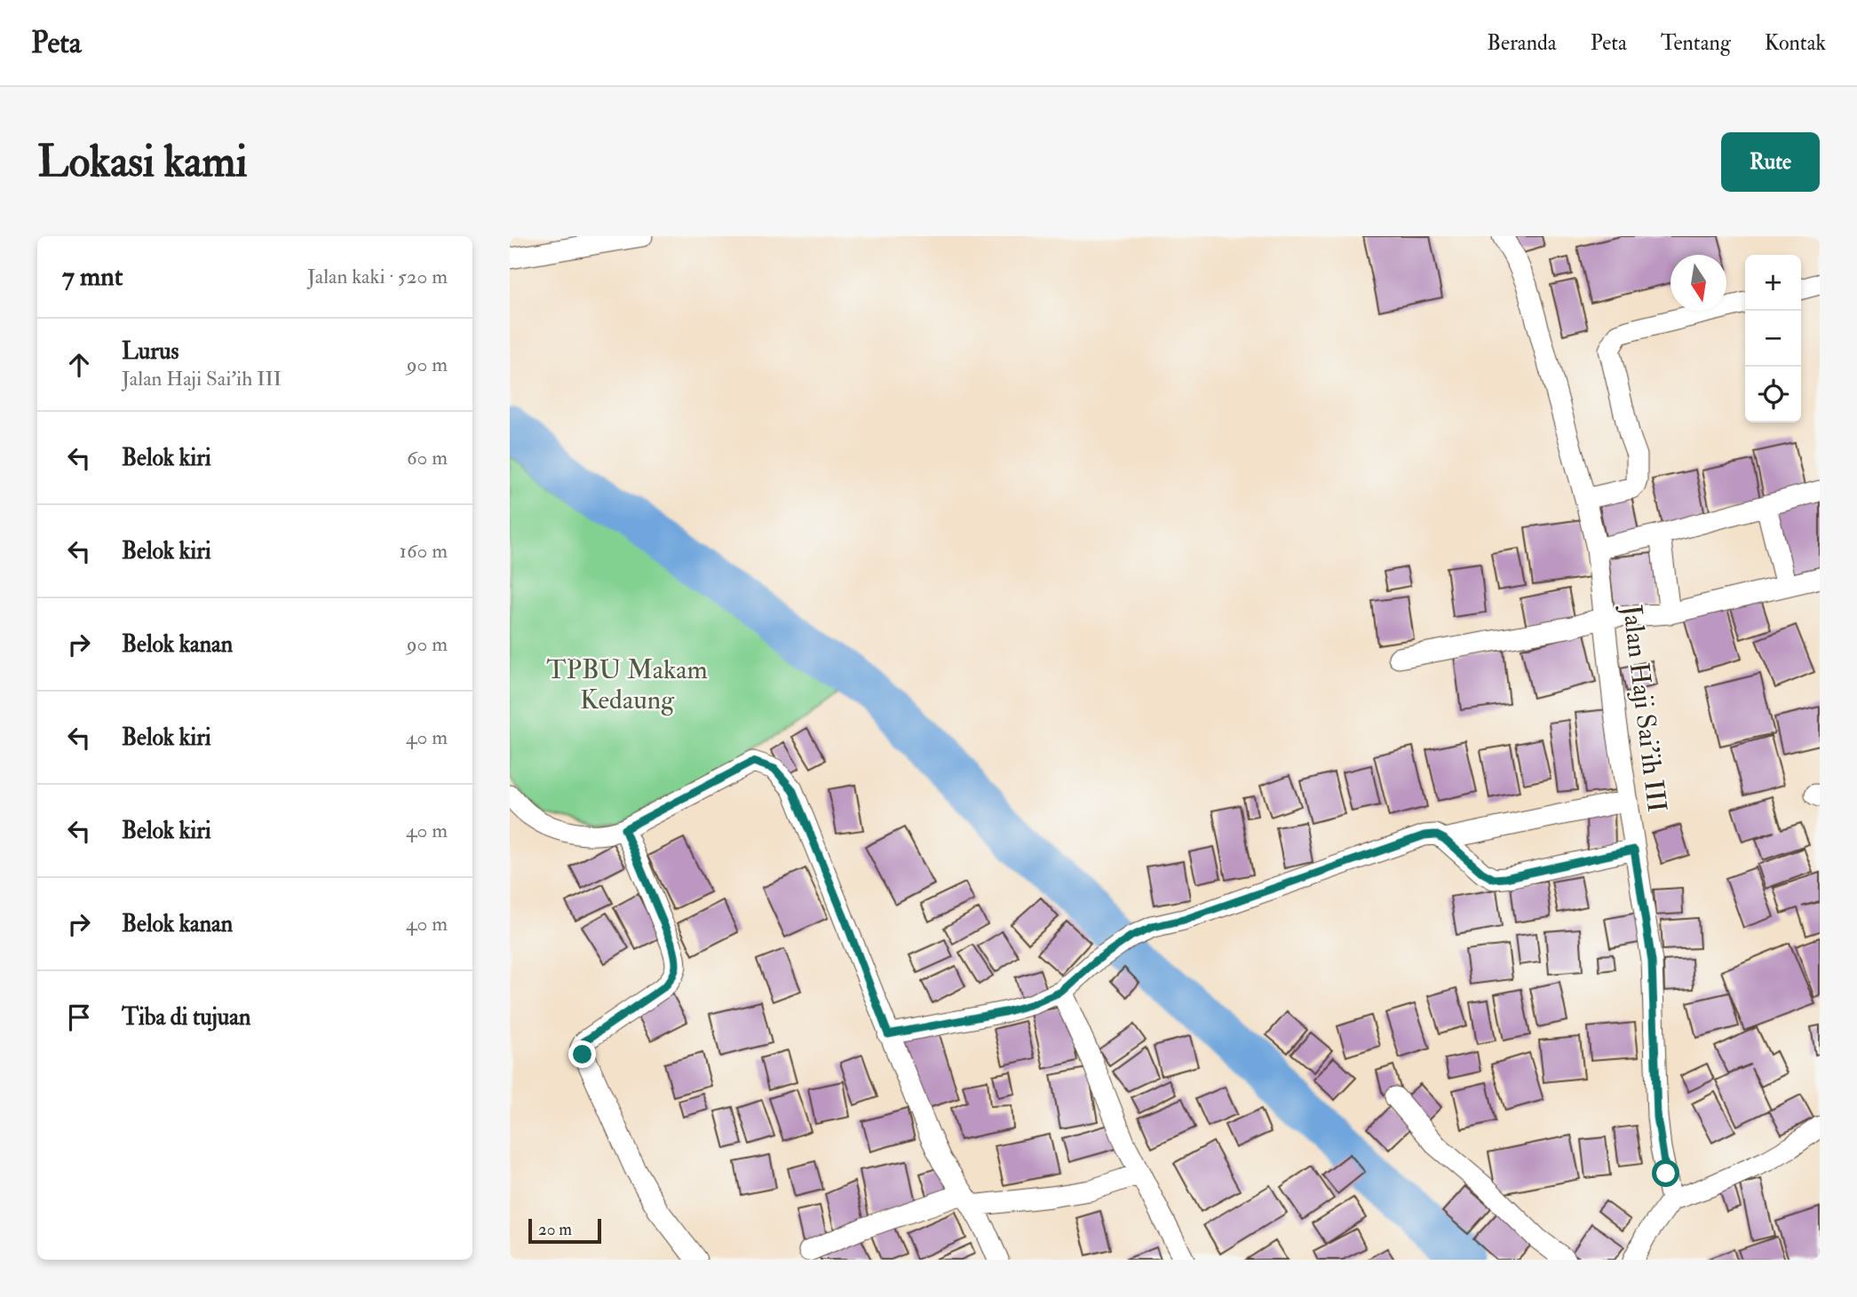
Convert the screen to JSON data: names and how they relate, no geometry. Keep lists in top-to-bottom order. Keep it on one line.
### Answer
{"streets":{"street":["Jalan Haji Sai'ih III"]},"parks":["TPBU Makam Kedaung"],"scale_bar":"20 m","north":"bottom","page":{"header":"Peta","nav":["Beranda","Peta","Tentang","Kontak"],"buttons":"Rute","title":"Lokasi kami","heading":["7 mnt","Jalan kaki · 520 m"],"map_buttons":["+","−"],"list":[["Lurus","Jalan Haji Sai'ih III","90 m"],["Belok kiri","60 m"],["Belok kiri","160 m"],["Belok kanan","90 m"],["Belok kiri","40 m"],["Belok kiri","40 m"],["Belok kanan","40 m"],"Tiba di tujuan"],"scale":"20 m"}}
